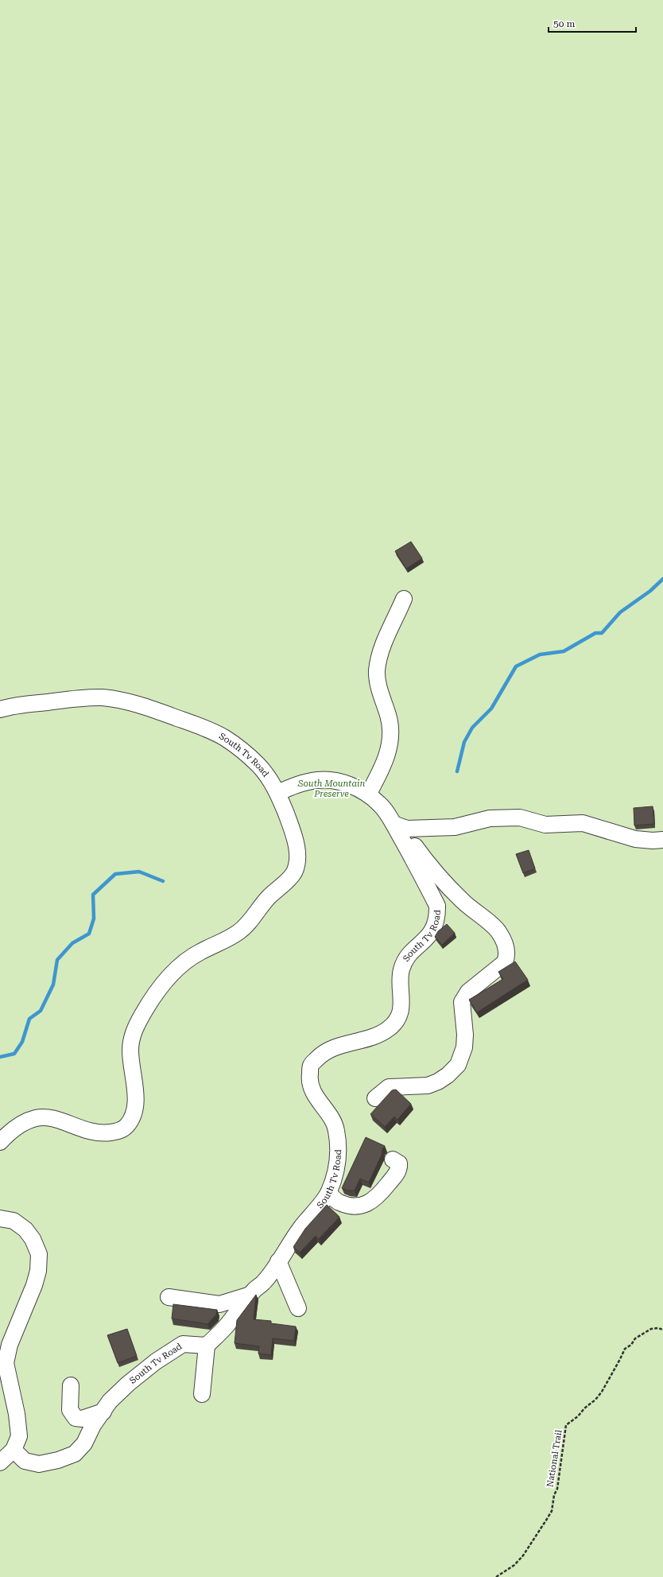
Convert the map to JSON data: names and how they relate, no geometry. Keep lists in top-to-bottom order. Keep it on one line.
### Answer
{"streets":{"street":["South Tv Road"],"path":["National Trail"]},"parks":["South Mountain Preserve"],"scale_bar":"50 m"}
